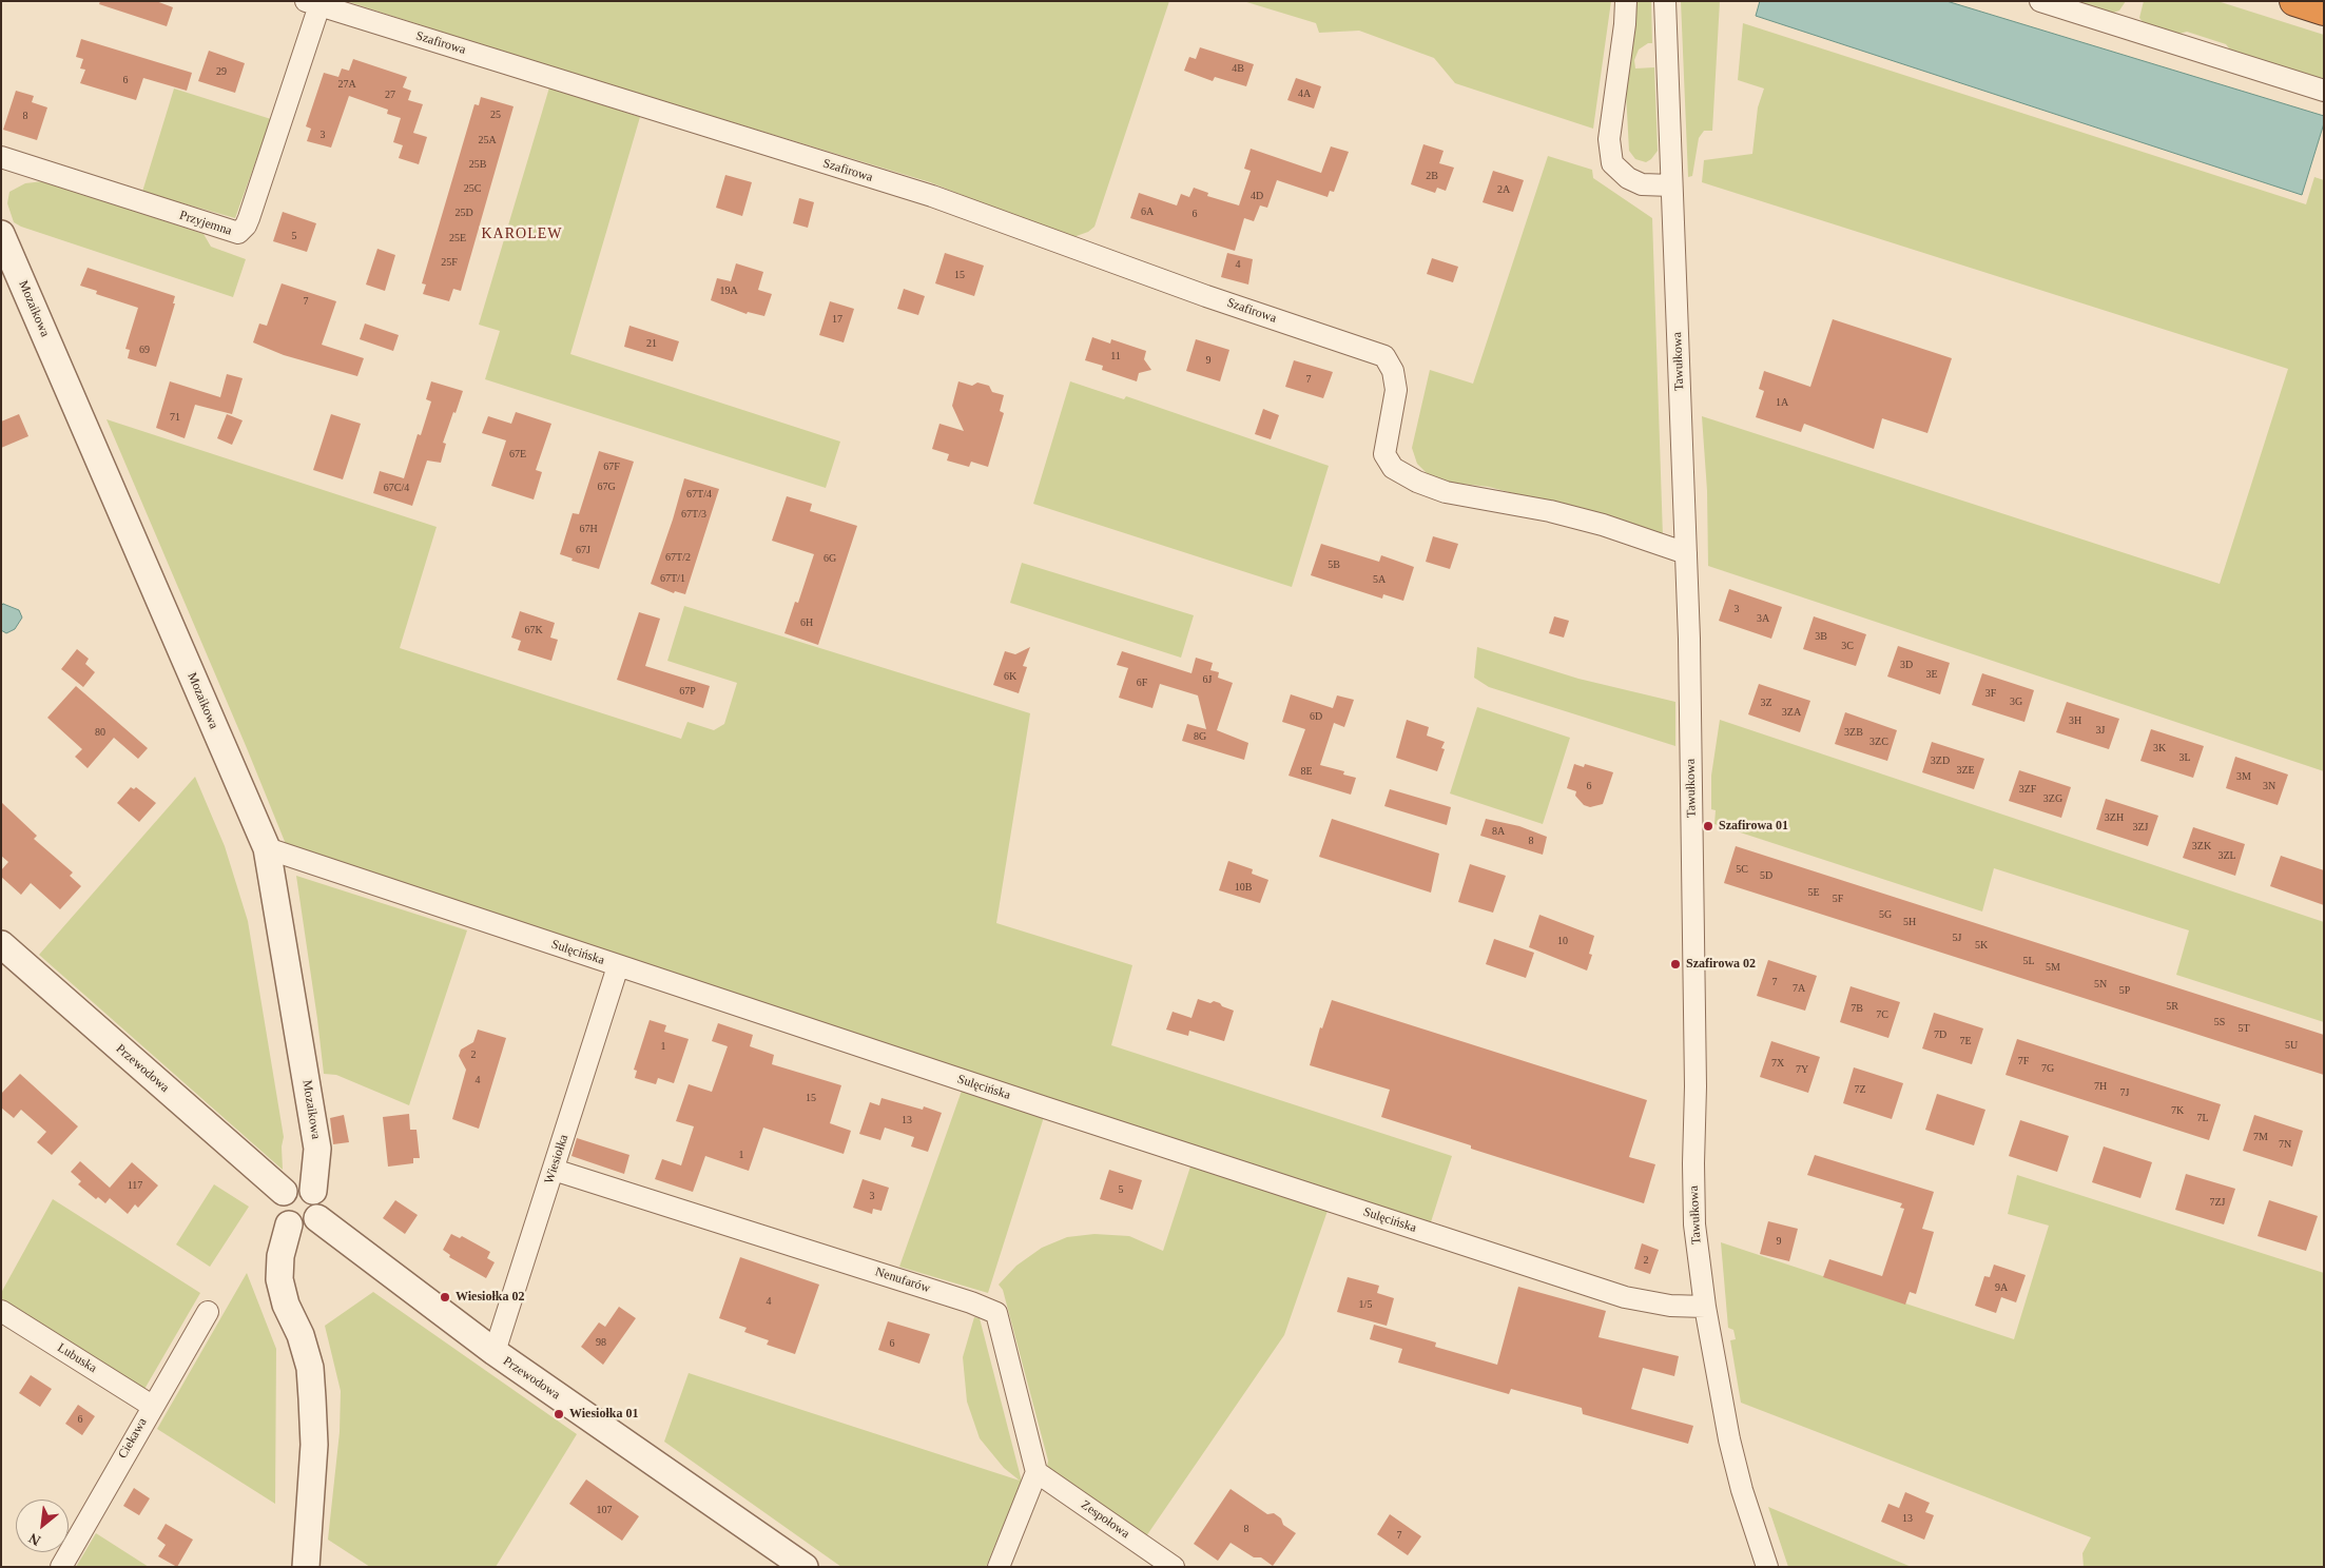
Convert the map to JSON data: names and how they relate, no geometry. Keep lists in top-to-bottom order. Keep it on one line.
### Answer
{"streets":{"street":["Szafirowa","Przyjemna","Mozaikowa","Tawułkowa","Sulęcińska","Przewodowa","Wiesiołka","Nenufarów","Lubuska","Ciekawa","Zespołowa"]},"crossings":[["Szafirowa","Przyjemna"],["Szafirowa","Tawułkowa"],["Mozaikowa","Sulęcińska"],["Mozaikowa","Przewodowa"],["Tawułkowa","Sulęcińska"],["Sulęcińska","Wiesiołka"],["Przewodowa","Wiesiołka"],["Wiesiołka","Nenufarów"],["Nenufarów","Zespołowa"],["Lubuska","Ciekawa"]],"districts":["KAROLEW"],"places":["Szafirowa 01","Szafirowa 02","Wiesiołka 02","Wiesiołka 01"],"house_numbers":["4B","29","6","27A","4A","27","25","8","3","25A","25B","2B","25C","2A","4D","6A","25D","6","5","25E","25F","4","15","19A","7","17","21","69","11","9","7","1A","71","67E","67F","67G","67C/4","67T/4","67T/3","67H","67J","67T/2","6G","5B","67T/1","5A","3","3A","6H","67K","3B","3C","3D","3E","6K","6J","6F","67P","3F","3G","3Z","3ZA","6D","3H","3J","80","3ZB","8G","3ZC","3K","3L","3ZD","3ZE","8E","3M","6","3N","3ZF","3ZG","3ZH","3ZJ","8A","8","3ZK","3ZL","5C","5D","10B","5E","5F","5G","5H","5J","10","5K","5L","5M","7","5N","7A","5P","5R","7B","7C","5S","5T","7D","7E","5U","1","2","7F","7X","7G","7Y","4","7H","7Z","7J","15","7K","7L","13","7M","7N","1","117","5","3","7ZJ","9","2","9A","4","1/5","98","6","6","107","13","8","7"],"north":"bottom left"}
